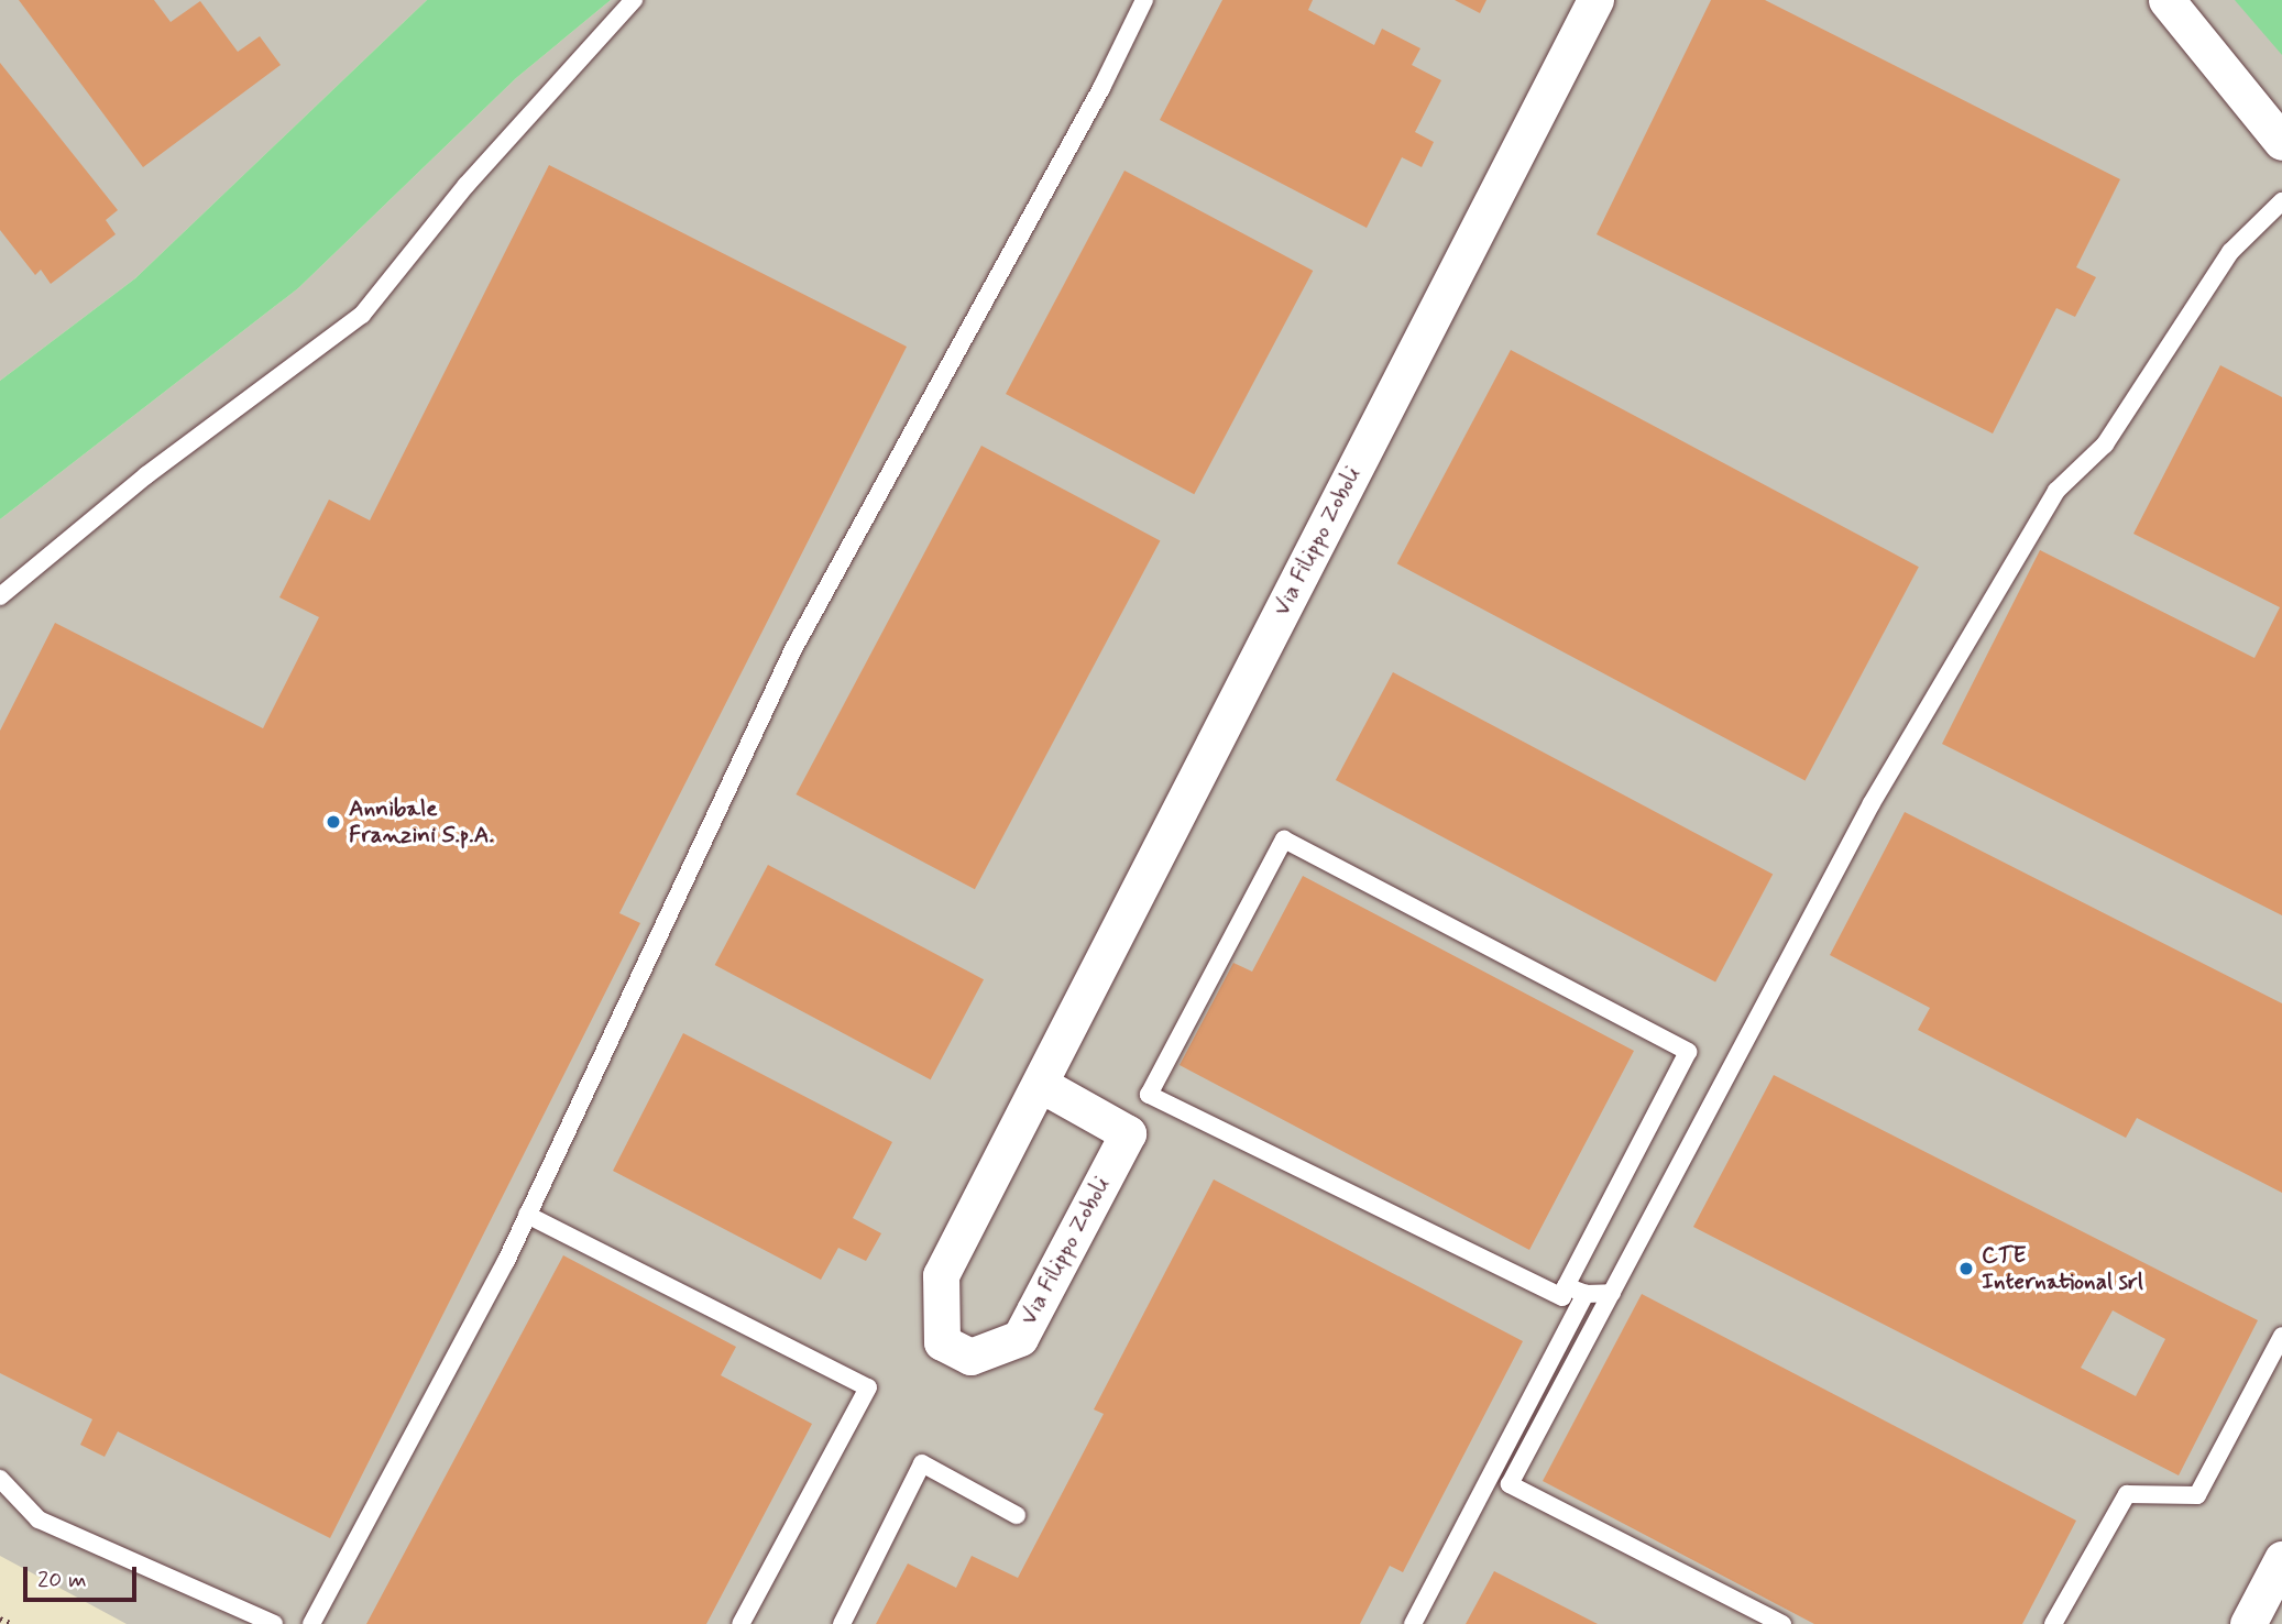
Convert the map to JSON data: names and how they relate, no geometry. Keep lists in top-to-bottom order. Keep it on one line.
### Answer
{"streets":{"street":["Via Filippo Zoboli"]},"places":["Annibale Franzini S.p.A.","CTE International srl"],"scale_bar":"20 m"}
